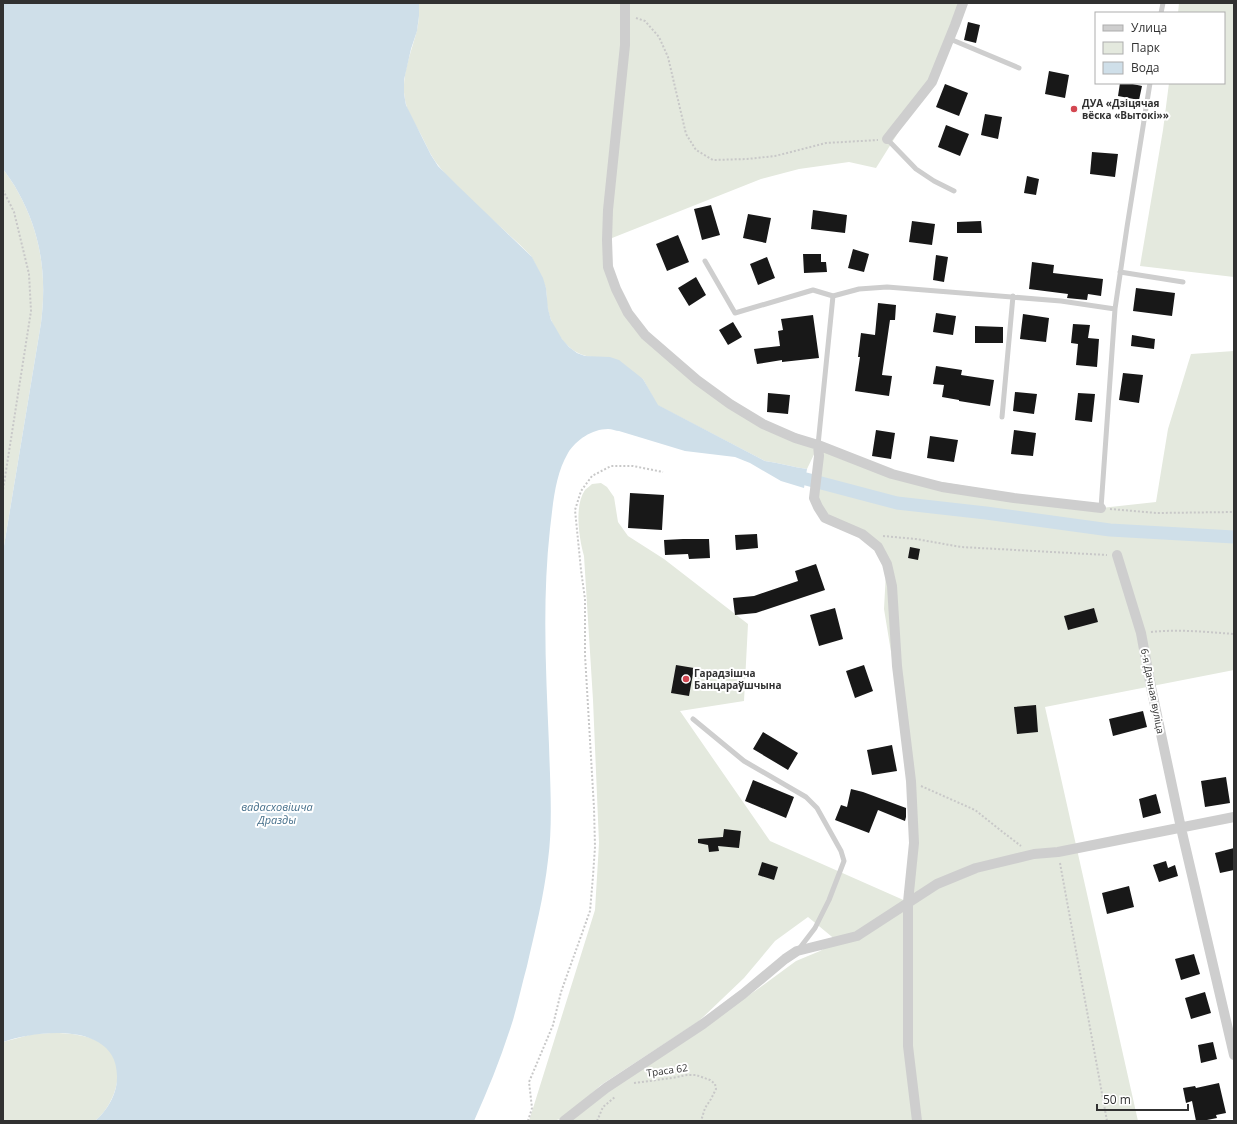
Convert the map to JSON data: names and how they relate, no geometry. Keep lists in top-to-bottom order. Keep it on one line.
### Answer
{"streets":{"street":["6-я Дачная вуліца"],"path":["Траса 62"]},"water":["вадасховішча Дразды"],"places":["ДУА «Дзіцячая вёска «Вытокі»»","Гарадзішча Банцараўшчына"],"legend":["Улица","Парк","Вода"],"scale_bar":"50 m"}
